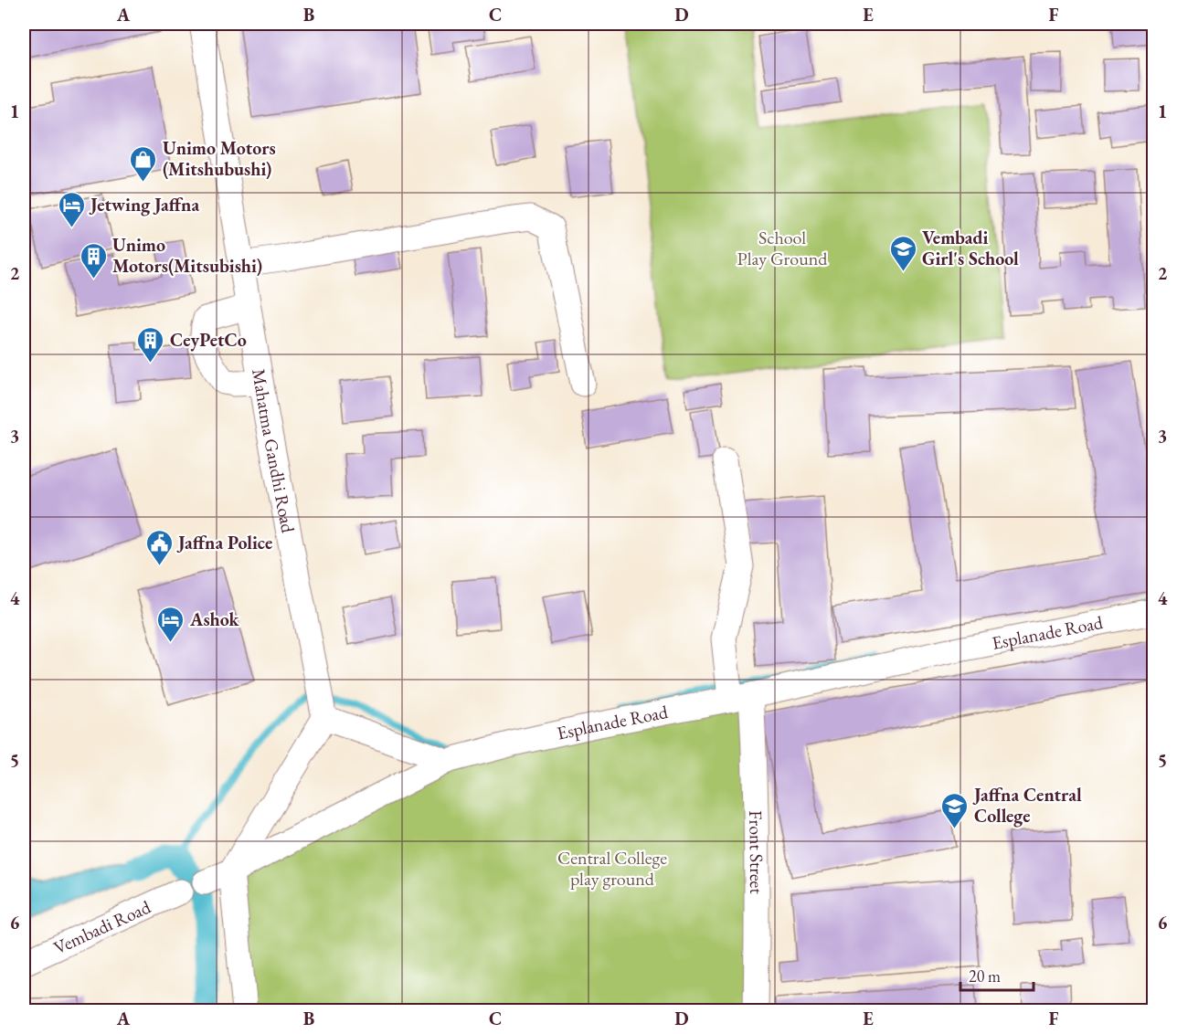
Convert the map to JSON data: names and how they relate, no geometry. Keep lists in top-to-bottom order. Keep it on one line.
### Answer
{"streets":{"street":["Mahatma Gandhi Road","Esplanade Road","Front Street","Vembadi Road"]},"crossings":[["Esplanade Road","Front Street"]],"parks":["School Play Ground","Central College play ground"],"places":{"shop":["Unimo Motors (Mitshubushi)"],"hotel":["Jetwing Jaffna","Ashok"],"school or university":["Vembadi Girl's School","Jaffna Central College"],"building":["Unimo Motors(Mitsubishi)","CeyPetCo"],"public building":["Jaffna Police"]},"scale_bar":"20 m","grid":{"columns":["A","B","C","D","E","F"],"rows":["1","2","3","4","5","6"]}}
